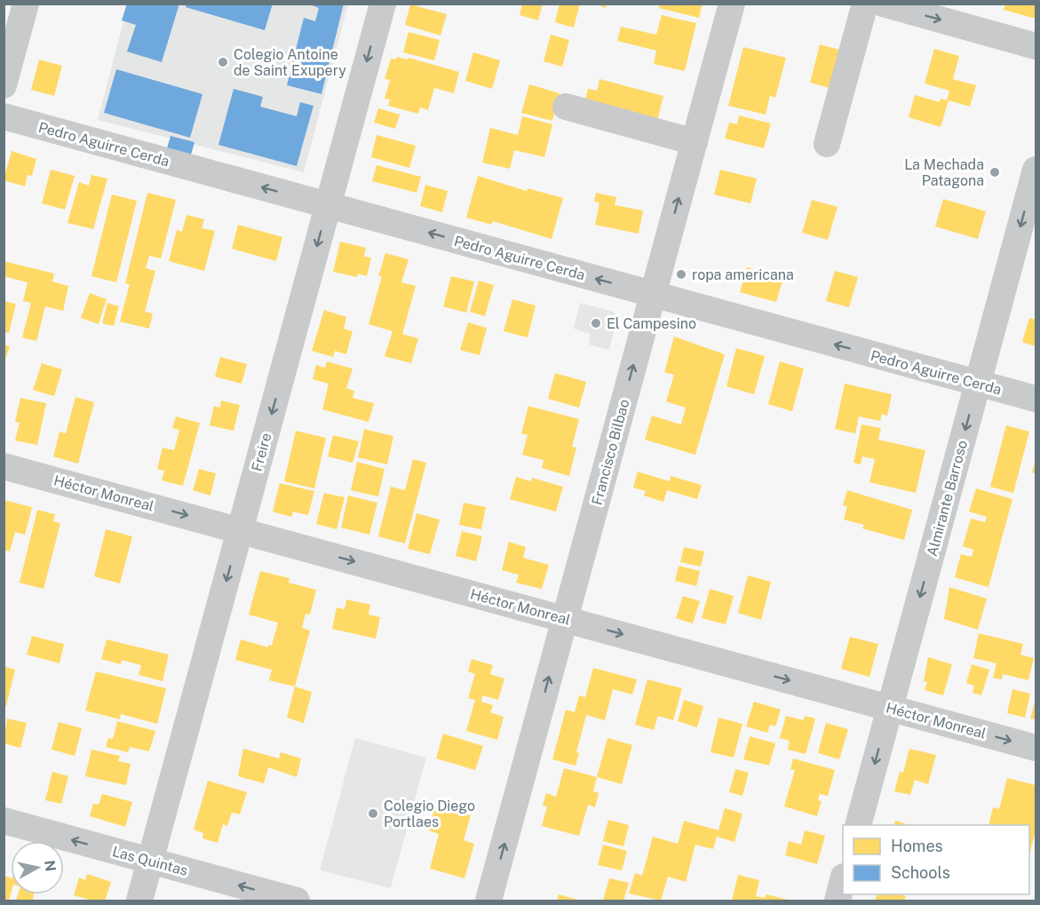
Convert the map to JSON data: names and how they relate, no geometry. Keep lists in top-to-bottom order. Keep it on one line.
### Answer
{"streets":{"street":["Pedro Aguirre Cerda","Freire","Francisco Bilbao","Héctor Monreal","Almirante Barroso","Las Quintas"]},"crossings":[["Pedro Aguirre Cerda","Freire"],["Pedro Aguirre Cerda","Francisco Bilbao"],["Pedro Aguirre Cerda","Almirante Barroso"],["Freire","Héctor Monreal"],["Freire","Las Quintas"],["Francisco Bilbao","Héctor Monreal"],["Héctor Monreal","Almirante Barroso"]],"one_way":["Pedro Aguirre Cerda","Freire","Francisco Bilbao","Héctor Monreal","Almirante Barroso","Las Quintas"],"places":["Colegio Antoine de Saint Exupery","La Mechada Patagona","ropa americana","El Campesino","Colegio Diego Portlaes"],"legend":["Homes","Schools"],"north":"right"}
